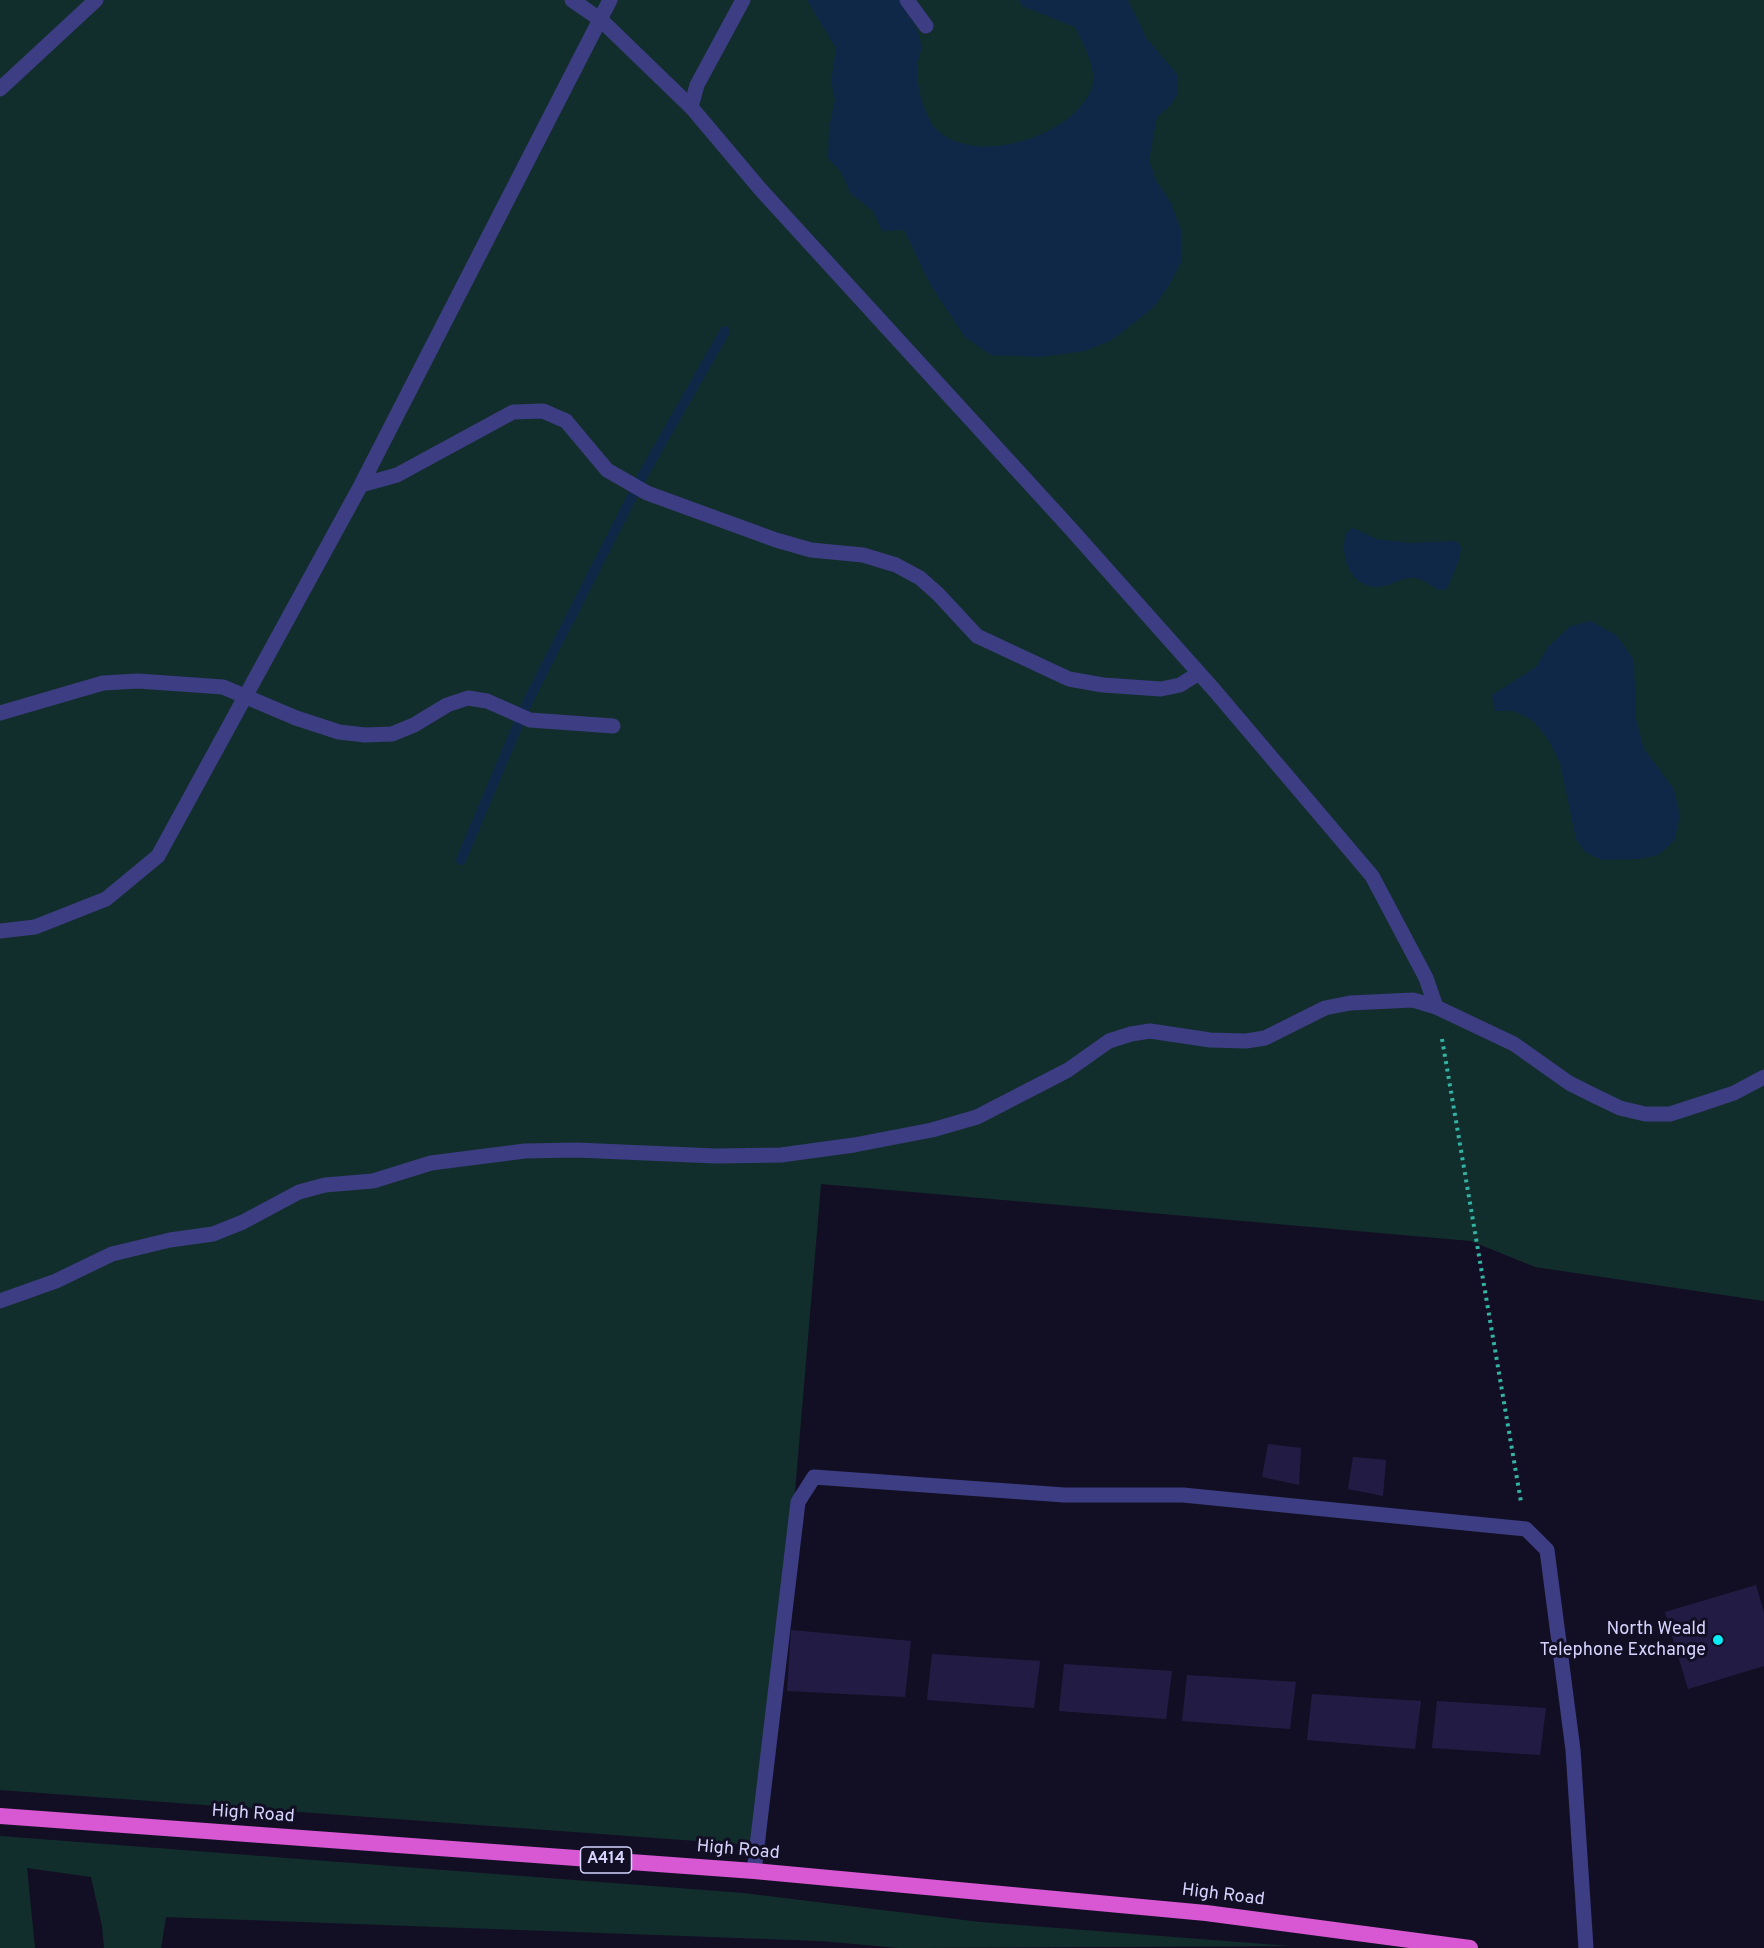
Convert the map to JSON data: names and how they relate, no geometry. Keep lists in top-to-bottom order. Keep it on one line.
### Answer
{"streets":{"highway":["High Road","A414"]},"places":["North Weald Telephone Exchange"]}
